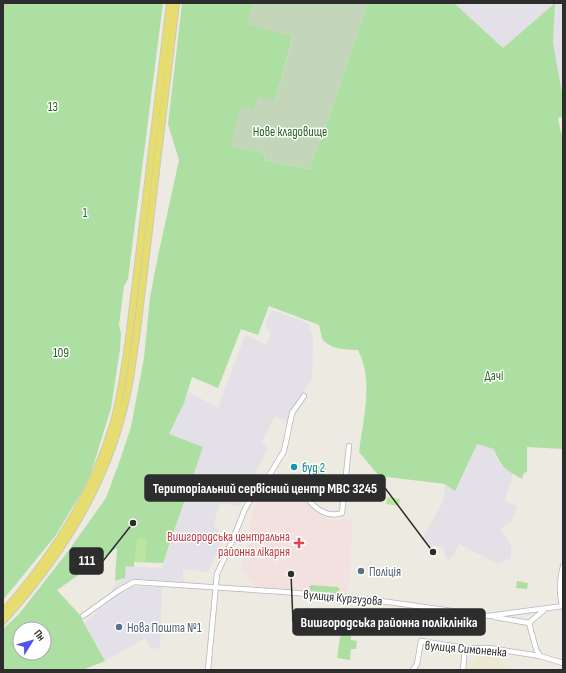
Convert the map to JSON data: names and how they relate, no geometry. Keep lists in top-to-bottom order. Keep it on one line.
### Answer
{"streets":{"street":["вулиця Кургузова","вулиця Симоненка"]},"parks":["13","Нове кладовище","1","109","Дачі"],"places":{"other":["буд 2","111","Територіальний сервісний центр МВС 3245","Поліція","Вишгородська районна поліклініка","Нова Пошта №1"],"health":["Вишгородська центральна районна лікарня"]},"north":"top right"}
